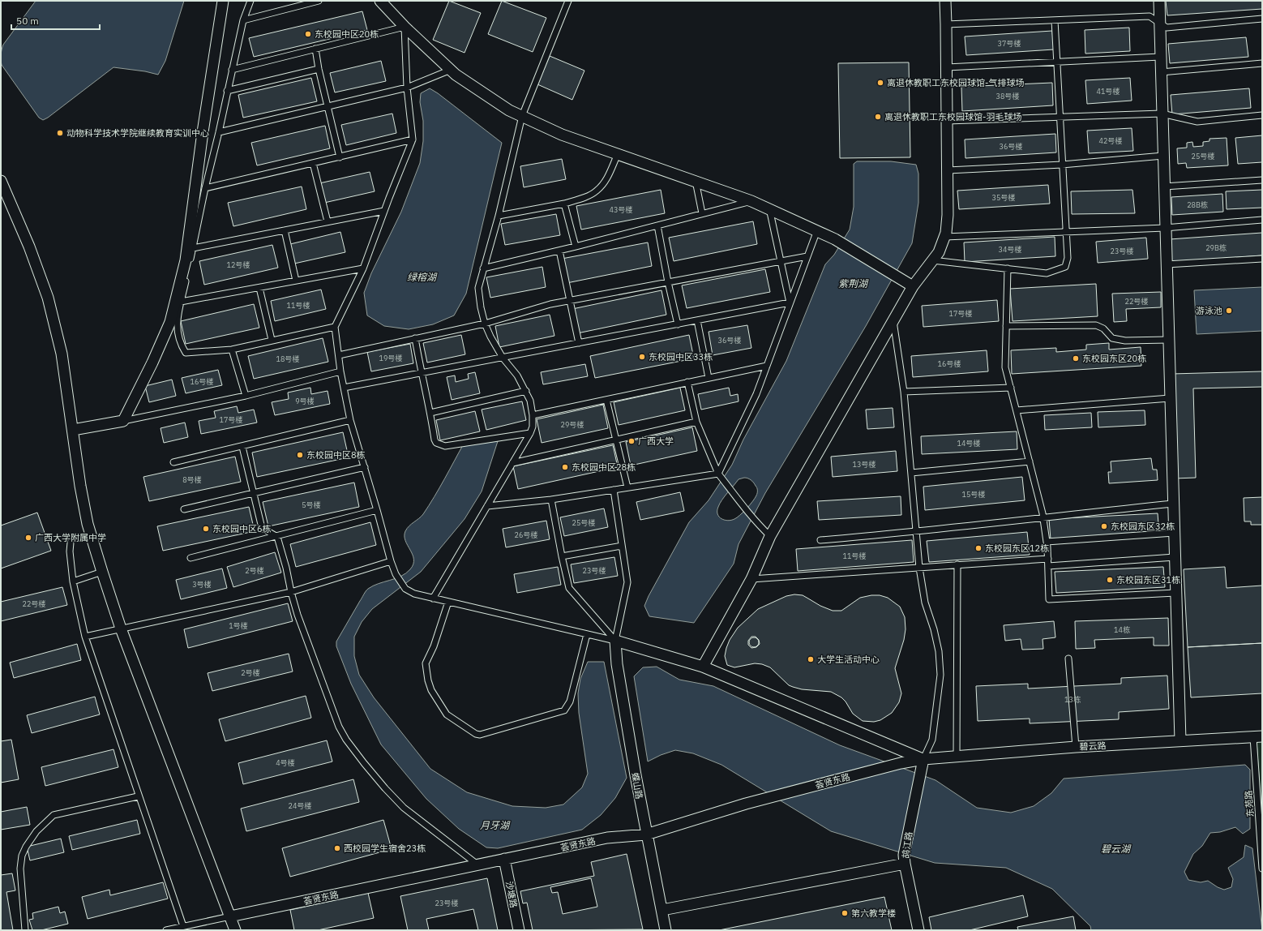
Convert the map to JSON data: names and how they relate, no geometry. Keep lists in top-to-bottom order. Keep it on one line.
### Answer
{"streets":{"street":["碧云路","荟贤东路","蝶山路","鸪江路","沙塘路"],"lane":["东苑路"]},"crossings":[["碧云路","荟贤东路"],["碧云路","东苑路"],["碧云路","鸪江路"],["荟贤东路","蝶山路"],["荟贤东路","鸪江路"],["荟贤东路","沙塘路"]],"water":["绿榕湖","紫荆湖","月牙湖","碧云湖"],"places":["东校园中区20栋","离退休教职工东校园球馆-气排球场","离退休教职工东校园球馆-羽毛球场","动物科学技术学院继续教育实训中心","游泳池","东校园中区33栋","东校园东区20栋","广西大学","东校园中区8栋","东校园中区28栋","东校园东区32栋","东校园中区6栋","广西大学附属中学","东校园东区12栋","东校园东区31栋","大学生活动中心","西校园学生宿舍23栋","第六教学楼"],"house_numbers":["37号楼","41号楼","38号楼","42号楼","36号楼","25号楼","35号楼","28B栋","43号楼","29B栋","34号楼","23号楼","12号楼","22号楼","11号楼","17号楼","36号楼","19号楼","18号楼","16号楼","16号楼","9号楼","17号楼","29号楼","14号楼","13号楼","8号楼","15号楼","5号楼","25号楼","26号楼","11号楼","2号楼","23号楼","3号楼","22号楼","1号楼","14栋","2号楼","13栋","4号楼","24号楼","23号楼"],"scale_bar":"50 m"}
